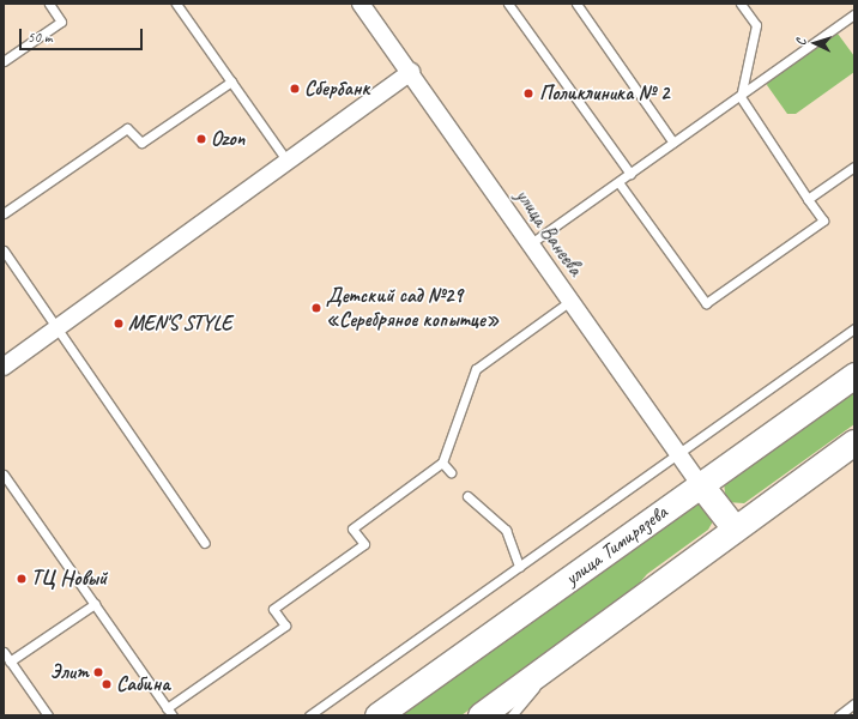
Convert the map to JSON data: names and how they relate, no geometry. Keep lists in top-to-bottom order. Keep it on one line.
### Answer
{"streets":{"main road":["улица Тимирязева"],"street":["улица Ванеева"]},"crossings":[["улица Ванеева","улица Тимирязева"]],"places":["Сбербанк","Поликлиника № 2","Ozon","Детский сад №29 «Серебряное копытце»","MEN'S STYLE","ТЦ Новый","Элит","Сабина"],"scale_bar":"50 m","north":"left"}
